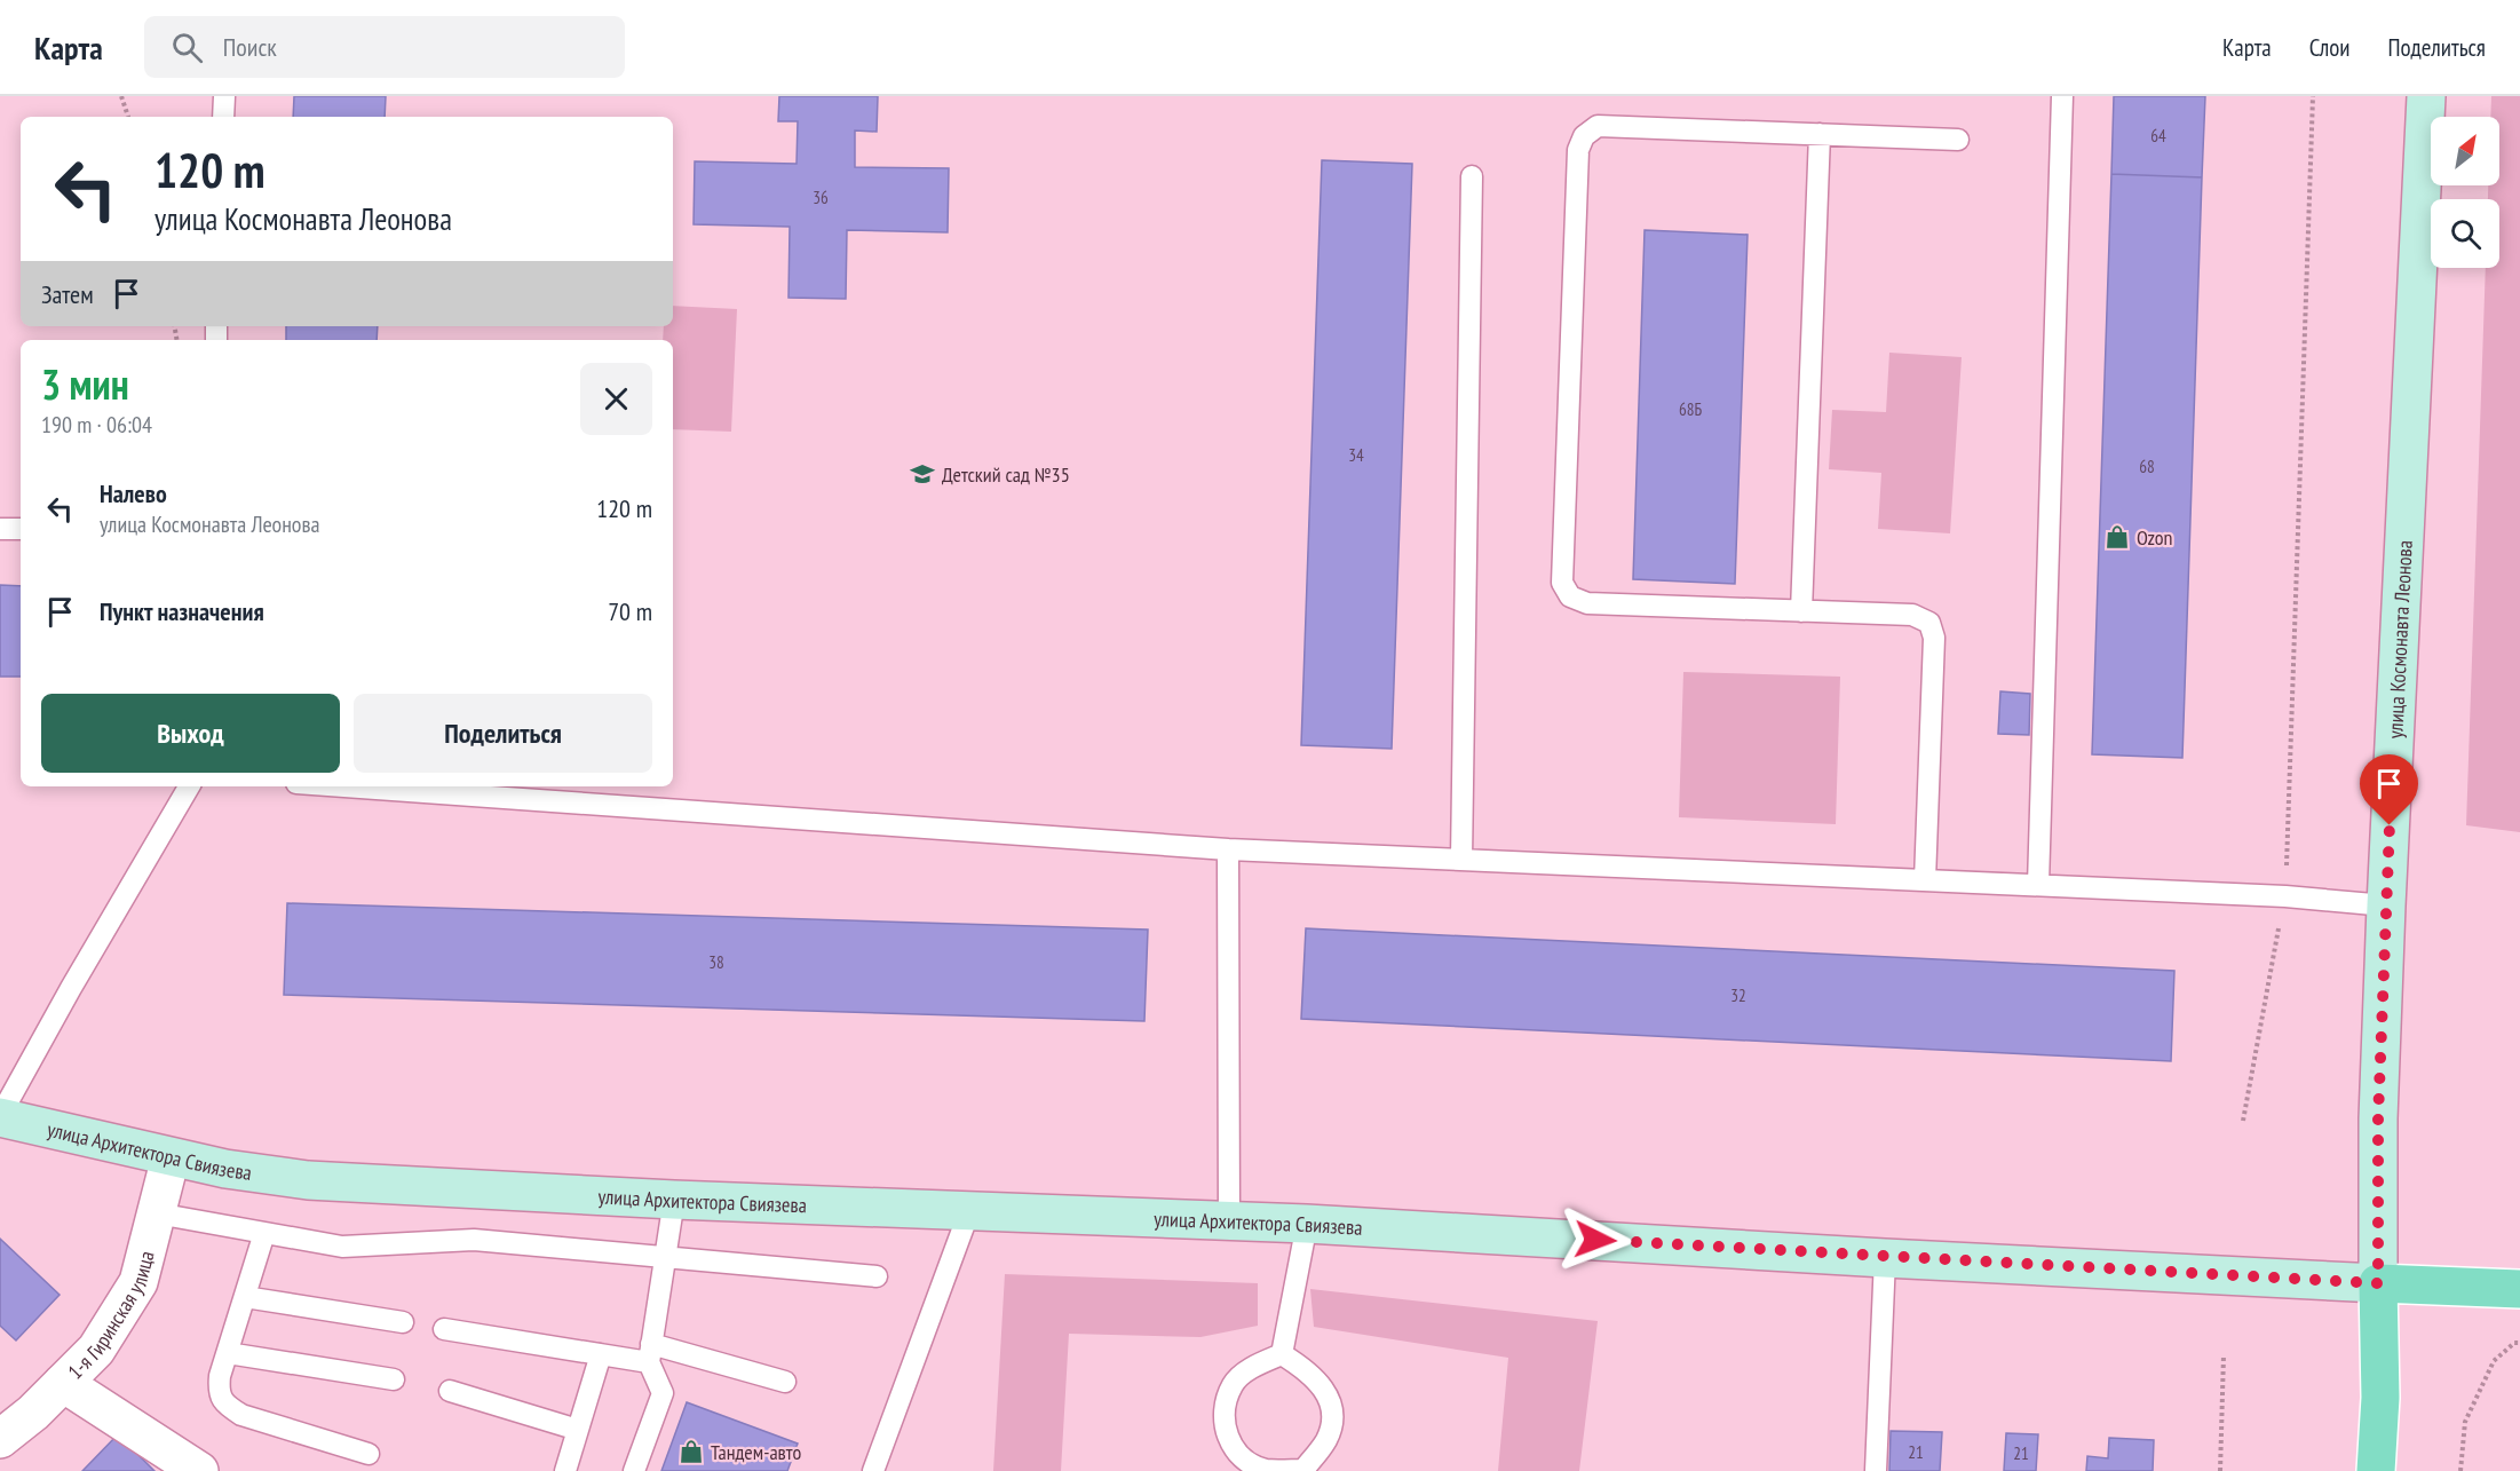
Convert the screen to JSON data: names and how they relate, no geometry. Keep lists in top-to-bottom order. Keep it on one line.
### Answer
{"streets":{"main road":["улица Космонавта Леонова","улица Архитектора Свиязева"],"street":["1-я Гиринская улица"]},"crossings":[["улица Космонавта Леонова","улица Архитектора Свиязева"],["улица Архитектора Свиязева","1-я Гиринская улица"]],"places":{"school or university":["Детский сад №35"],"shop":["Ozon","Тандем-авто"]},"house_numbers":["64","36","68Б","34","68","38","32","21","21"],"north":"top right","page":{"header":"Карта","search":"Поиск","nav":["Карта","Слои","Поделиться"],"turn":["120 m","улица Космонавта Леонова"],"then":"Затем","heading":["3 мин","190 m · 06:04"],"list":[{"name":"Налево","note":"улица Космонавта Леонова","value":"120 m"},{"name":"Пункт назначения","value":"70 m"}],"buttons":["Выход","Поделиться"]}}
